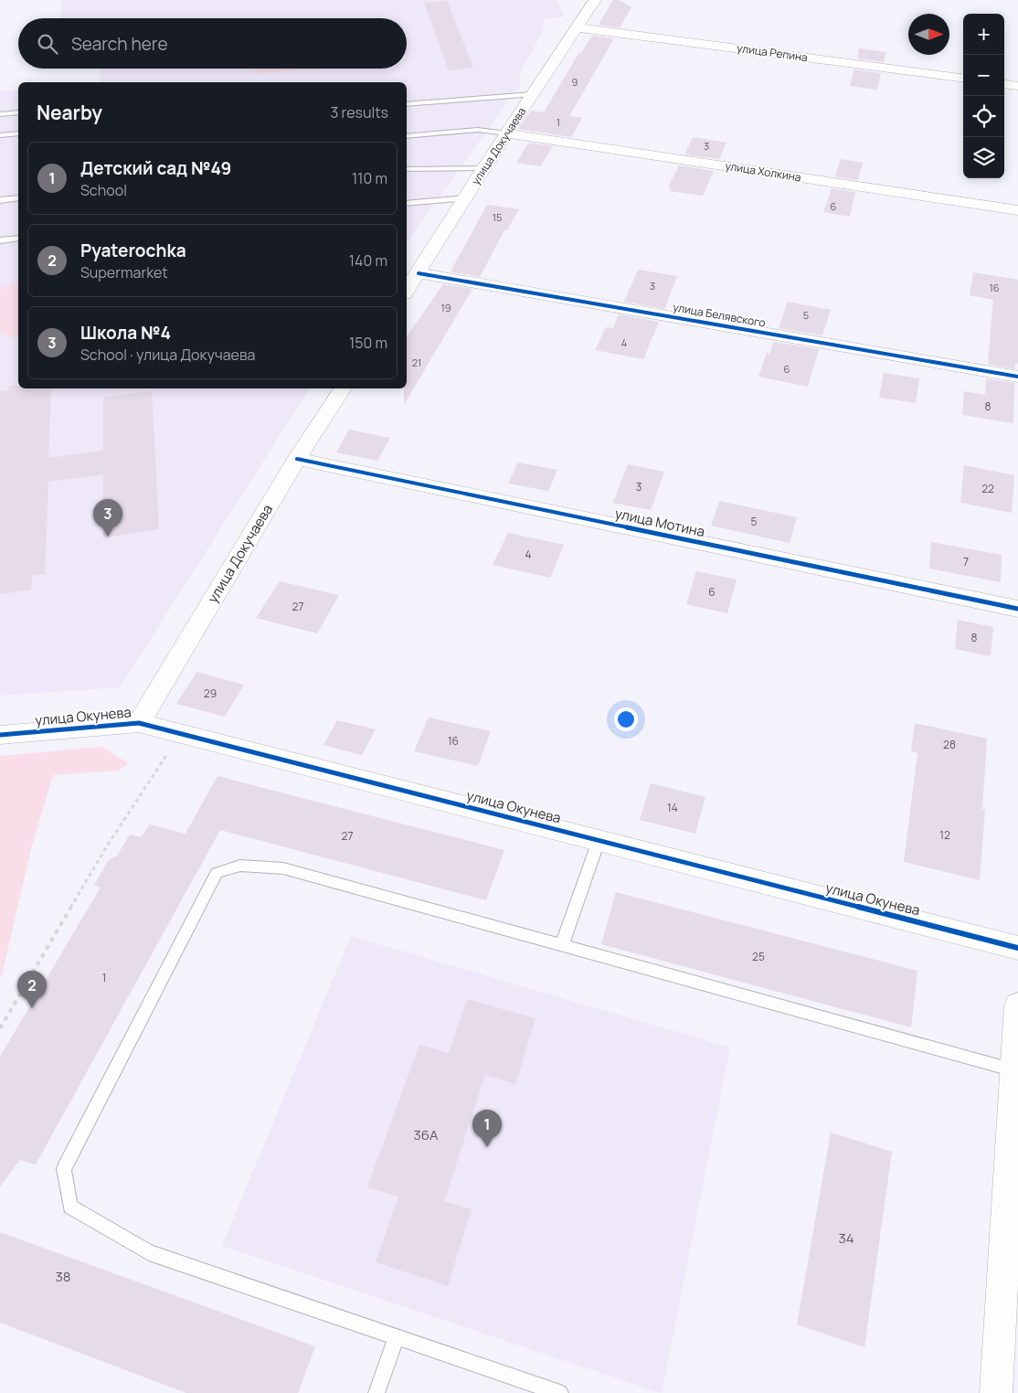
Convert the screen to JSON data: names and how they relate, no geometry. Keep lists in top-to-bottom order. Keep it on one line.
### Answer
{"streets":{"street":["улица Репина","улица Докучаева","улица Холкина","улица Белявского","улица Мотина","улица Окунева"]},"crossings":[["улица Репина","улица Докучаева"],["улица Докучаева","улица Холкина"],["улица Докучаева","улица Белявского"],["улица Докучаева","улица Мотина"],["улица Докучаева","улица Окунева"]],"house_numbers":["9","1","3","6","15","3","16","19","5","4","21","6","8","3","22","5","4","7","6","27","8","29","16","28","14","12","27","25","1","36А","34","38"],"north":"right","page":{"map_buttons":["+","−"],"search":"Search here","heading":["Nearby","3 results"],"list":[{"mark":"1","name":"Детский сад №49","note":"School","value":"110 m"},{"mark":"2","name":"Pyaterochka","note":"Supermarket","value":"140 m"},{"mark":"3","name":"Школа №4","note":"School · улица Докучаева","value":"150 m"}],"pins":["3","2","1"]}}
